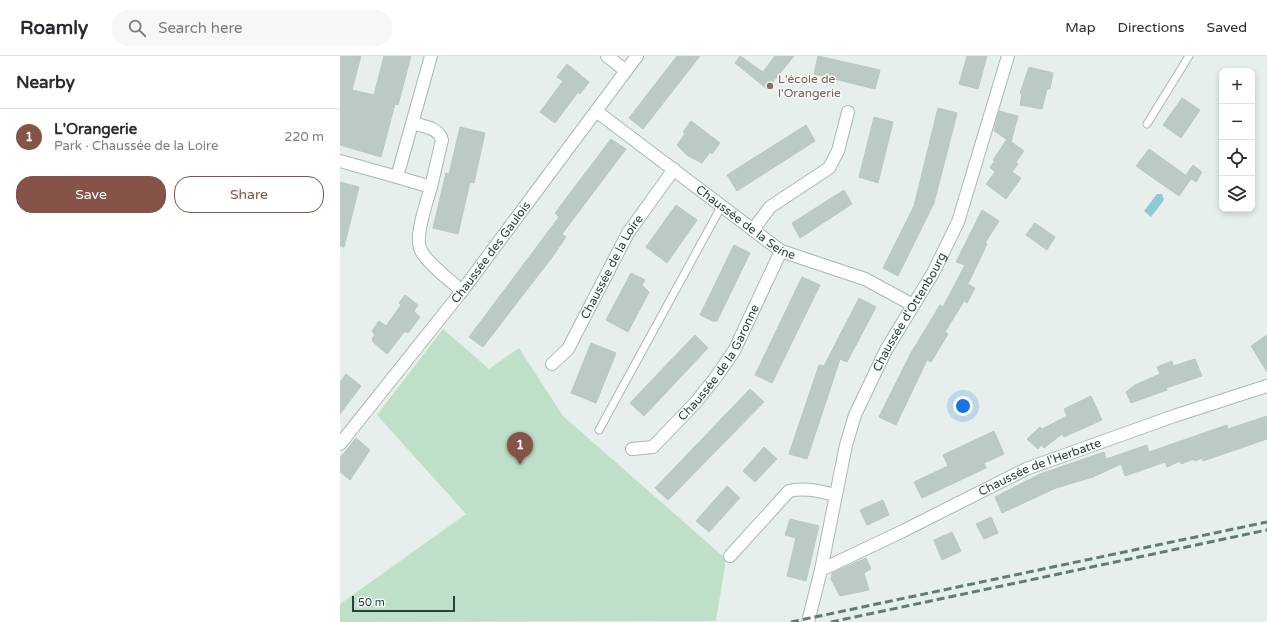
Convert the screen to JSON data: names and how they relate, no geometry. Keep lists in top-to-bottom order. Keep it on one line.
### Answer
{"streets":{"street":["Chaussée de la Seine","Chaussée des Gaulois","Chaussée de la Loire","Chaussée d'Ottenbourg","Chaussée de la Garonne","Chaussée de l'Herbatte"]},"crossings":[["Chaussée de la Seine","Chaussée des Gaulois"],["Chaussée de la Seine","Chaussée de la Loire"],["Chaussée de la Seine","Chaussée d'Ottenbourg"],["Chaussée de la Seine","Chaussée de la Garonne"],["Chaussée d'Ottenbourg","Chaussée de l'Herbatte"]],"places":["L'école de l'Orangerie"],"scale_bar":"50 m","page":{"header":"Roamly","search":"Search here","nav":["Map","Directions","Saved"],"heading":"Nearby","map_buttons":["+","−"],"list":[{"mark":"1","name":"L'Orangerie","note":"Park · Chaussée de la Loire","value":"220 m"}],"buttons":["Save","Share"],"pins":"1","scale":"50 m"}}
